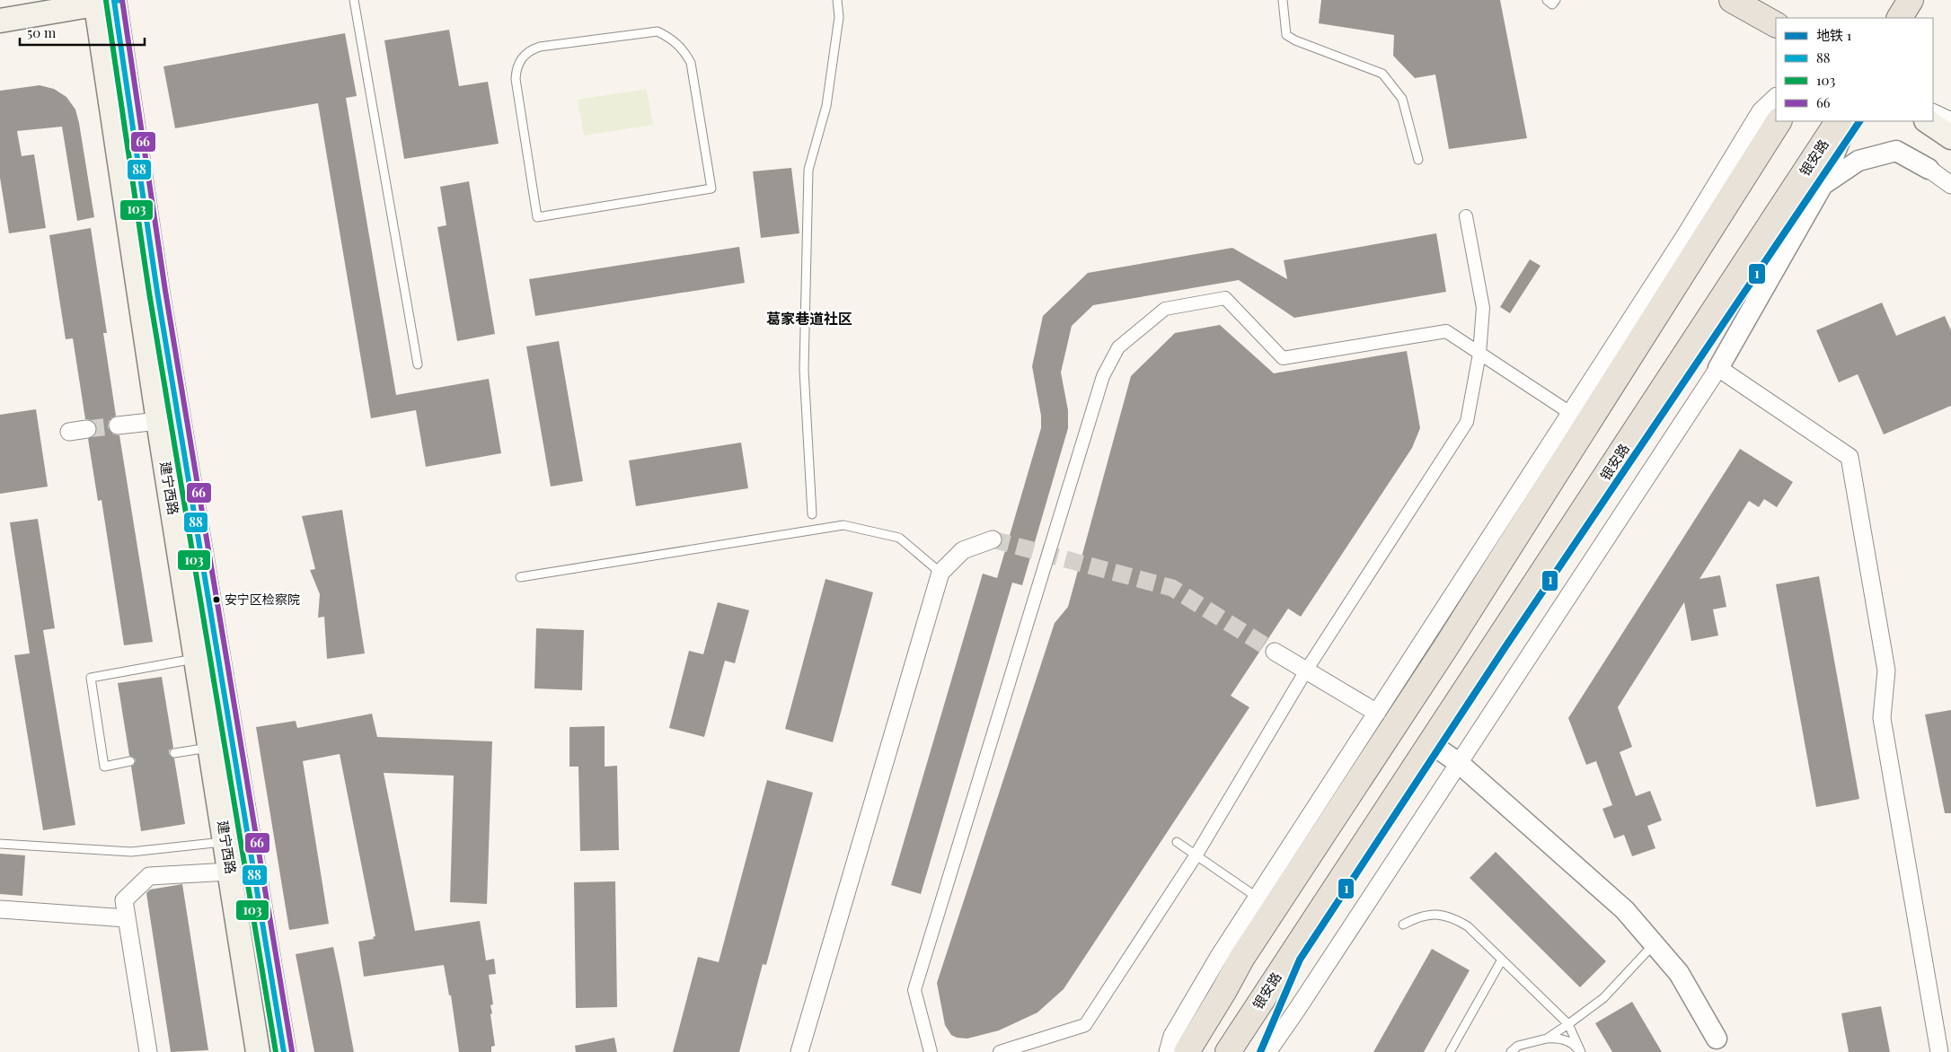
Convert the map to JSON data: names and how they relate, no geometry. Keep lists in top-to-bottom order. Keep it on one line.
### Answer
{"streets":{"main road":["银安路","建宁西路"]},"districts":["葛家巷道社区"],"places":["安宁区检察院"],"lines":["transit line 88","transit line 66","transit line 103","metro line 1"],"legend":["地铁 1","88","103","66"],"scale_bar":"50 m"}
